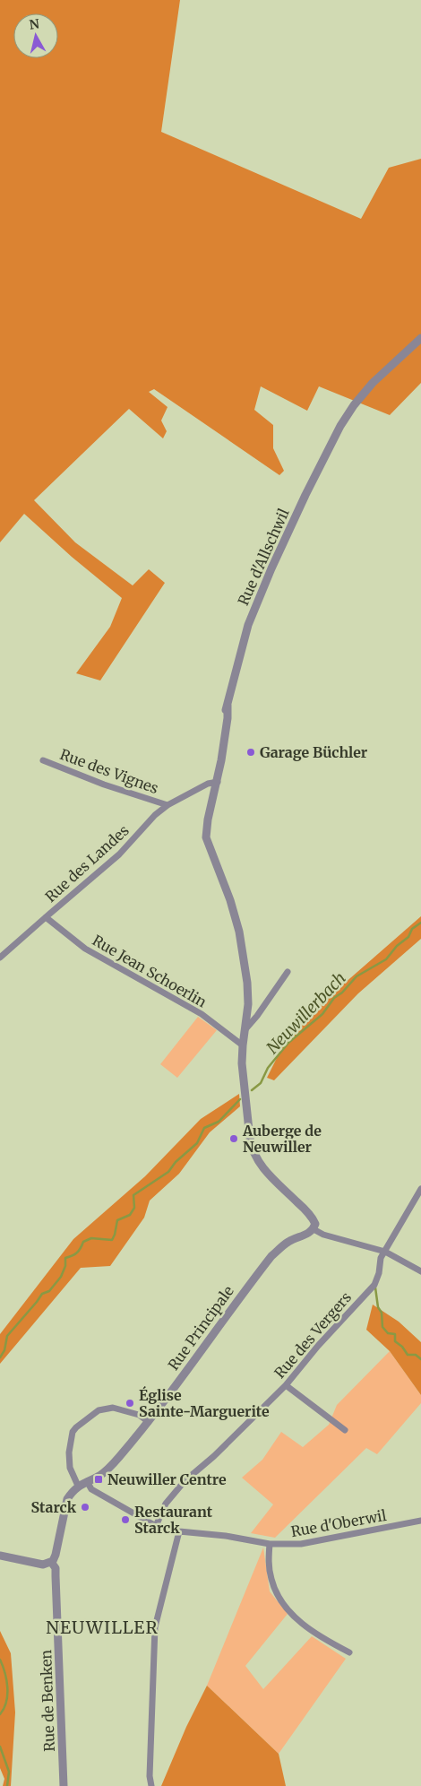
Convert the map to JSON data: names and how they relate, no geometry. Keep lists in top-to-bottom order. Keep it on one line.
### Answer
{"streets":{"street":["Rue d'Allschwil","Rue des Vignes","Rue des Landes","Rue Jean Schoerlin","Rue Principale","Rue des Vergers","Rue d'Oberwil","Rue de Benken"]},"crossings":[["Rue d'Allschwil","Rue des Landes"],["Rue d'Allschwil","Rue Jean Schoerlin"],["Rue d'Allschwil","Rue Principale"],["Rue des Vignes","Rue des Landes"],["Rue des Landes","Rue Jean Schoerlin"],["Rue Principale","Rue d'Oberwil"],["Rue des Vergers","Rue d'Oberwil"]],"districts":["NEUWILLER"],"water":["Neuwillerbach"],"places":{"other":["Garage Büchler","Auberge de Neuwiller","Église Sainte-Marguerite","Starck","Restaurant Starck"],"transit":["Neuwiller Centre"]},"north":"top"}
